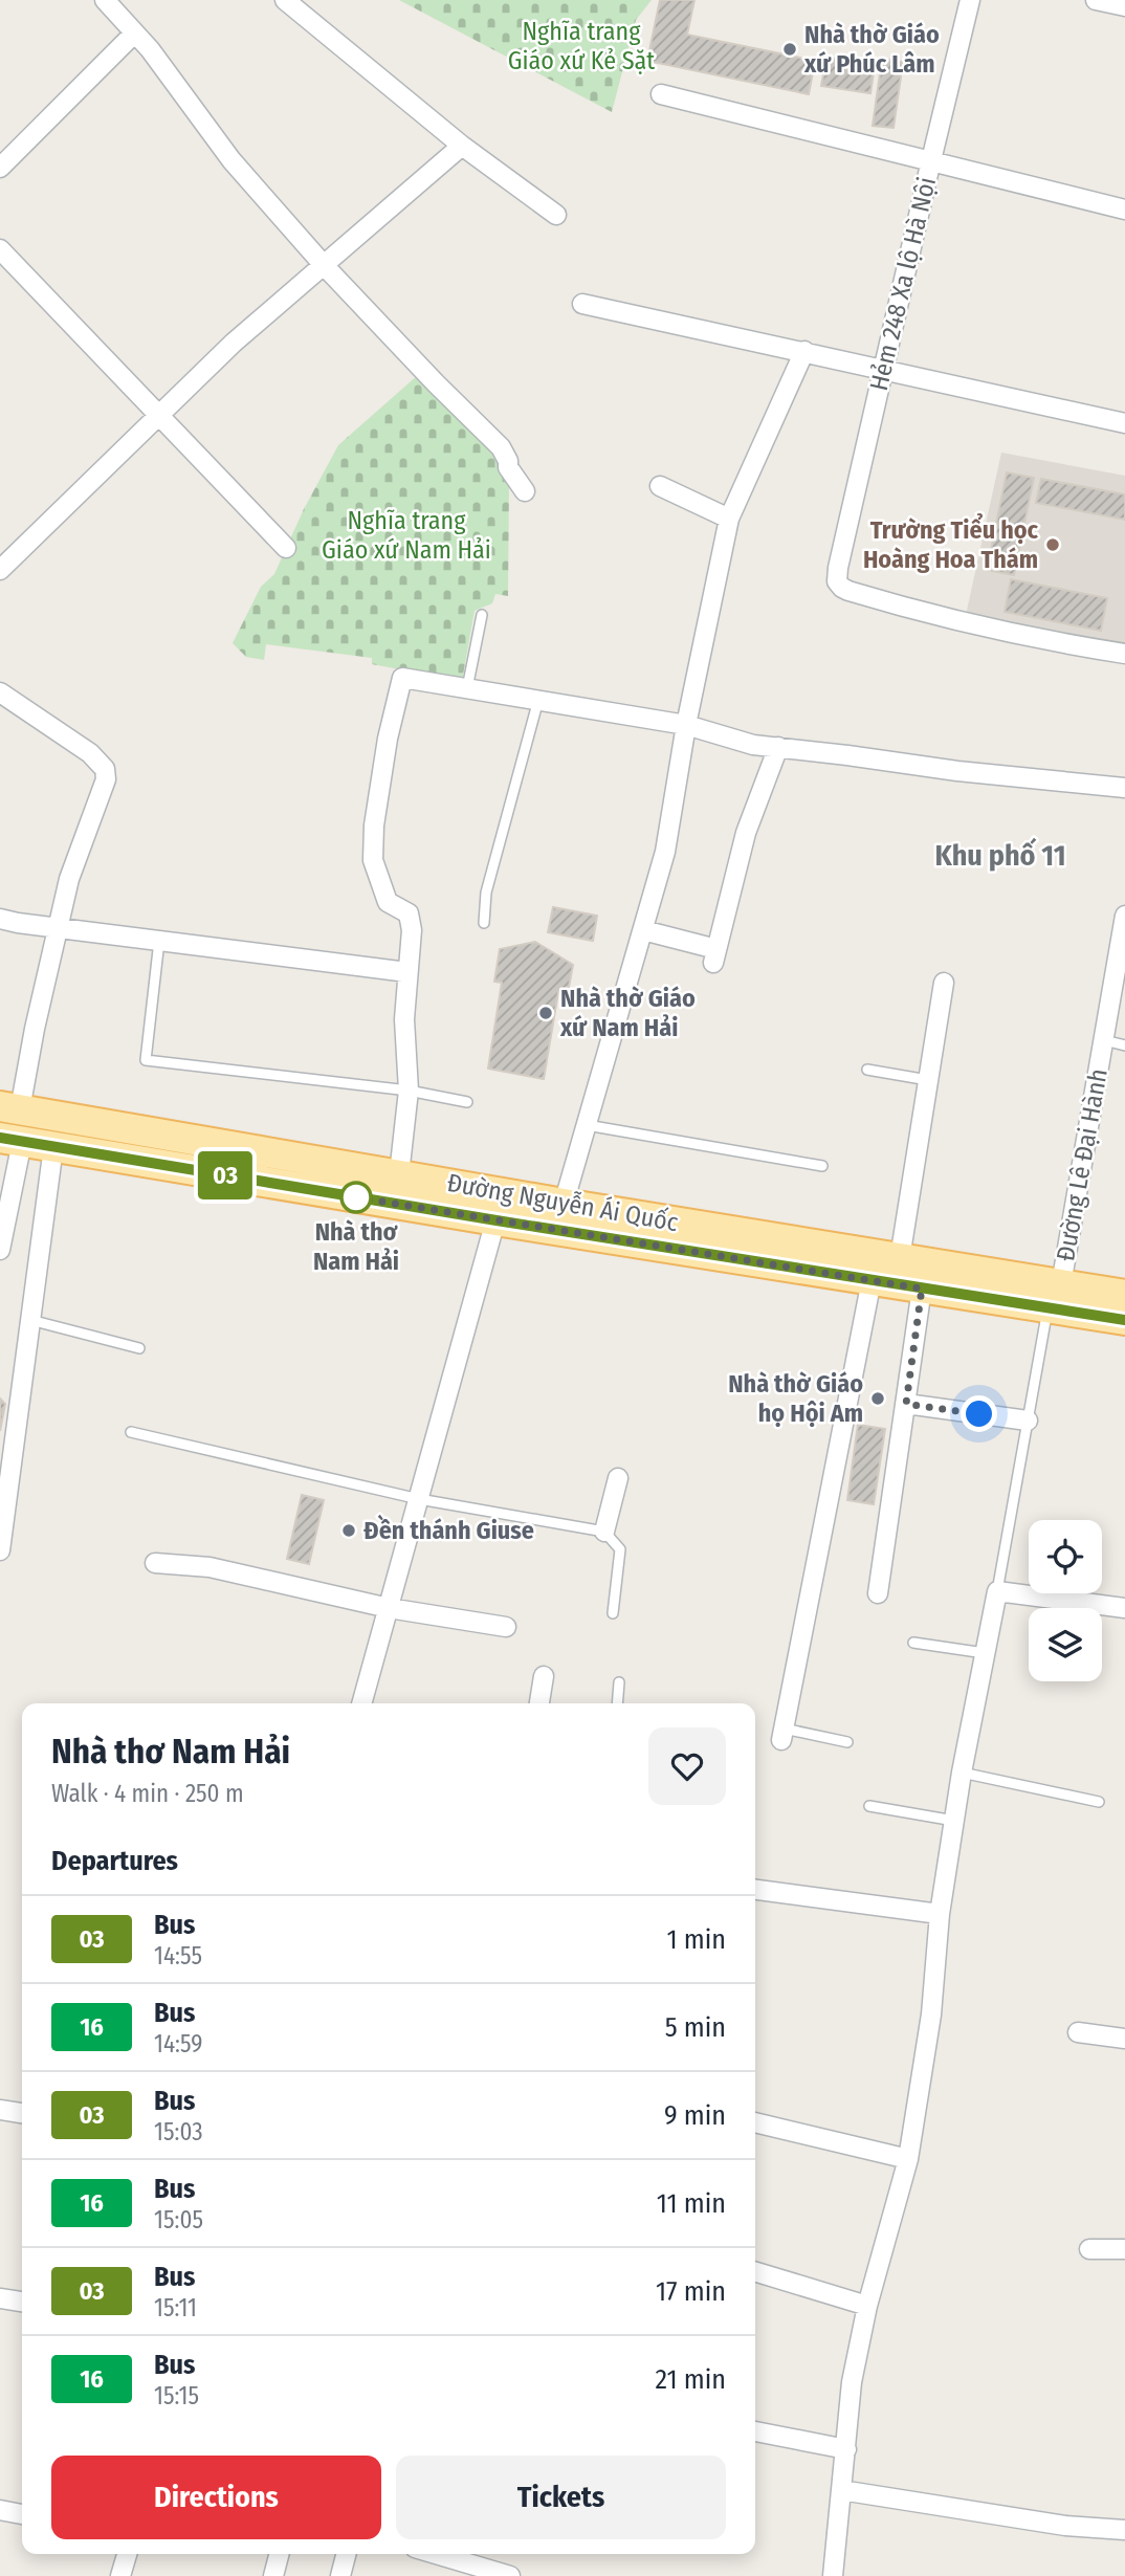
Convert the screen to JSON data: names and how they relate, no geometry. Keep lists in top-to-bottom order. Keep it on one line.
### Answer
{"streets":{"main road":["Đường Nguyễn Ái Quốc"],"street":["Hẻm 248 Xa lộ Hà Nội","Đường Lê Đại Hành"]},"crossings":[["Đường Lê Đại Hành","Đường Nguyễn Ái Quốc"]],"districts":["Khu phố 11"],"parks":["Nghĩa trang Giáo xứ Kẻ Sặt","Nghĩa trang Giáo xứ Nam Hải"],"places":["Nhà thờ Giáo xứ Phúc Lâm","Trường Tiểu học Hoàng Hoa Thám","Nhà thờ Giáo xứ Nam Hải","Nhà thơ Nam Hải","Nhà thờ Giáo họ Hội Am","Đền thánh Giuse"],"lines":["bus line 03"],"page":{"on_map":"03","heading":[["Nhà thơ Nam Hải","Walk · 4 min · 250 m"],"Departures"],"list":[{"mark":"03","name":"Bus","note":"14:55","value":"1 min"},{"mark":"16","name":"Bus","note":"14:59","value":"5 min"},{"mark":"03","name":"Bus","note":"15:03","value":"9 min"},{"mark":"16","name":"Bus","note":"15:05","value":"11 min"},{"mark":"03","name":"Bus","note":"15:11","value":"17 min"},{"mark":"16","name":"Bus","note":"15:15","value":"21 min"}],"buttons":["Directions","Tickets"]}}
